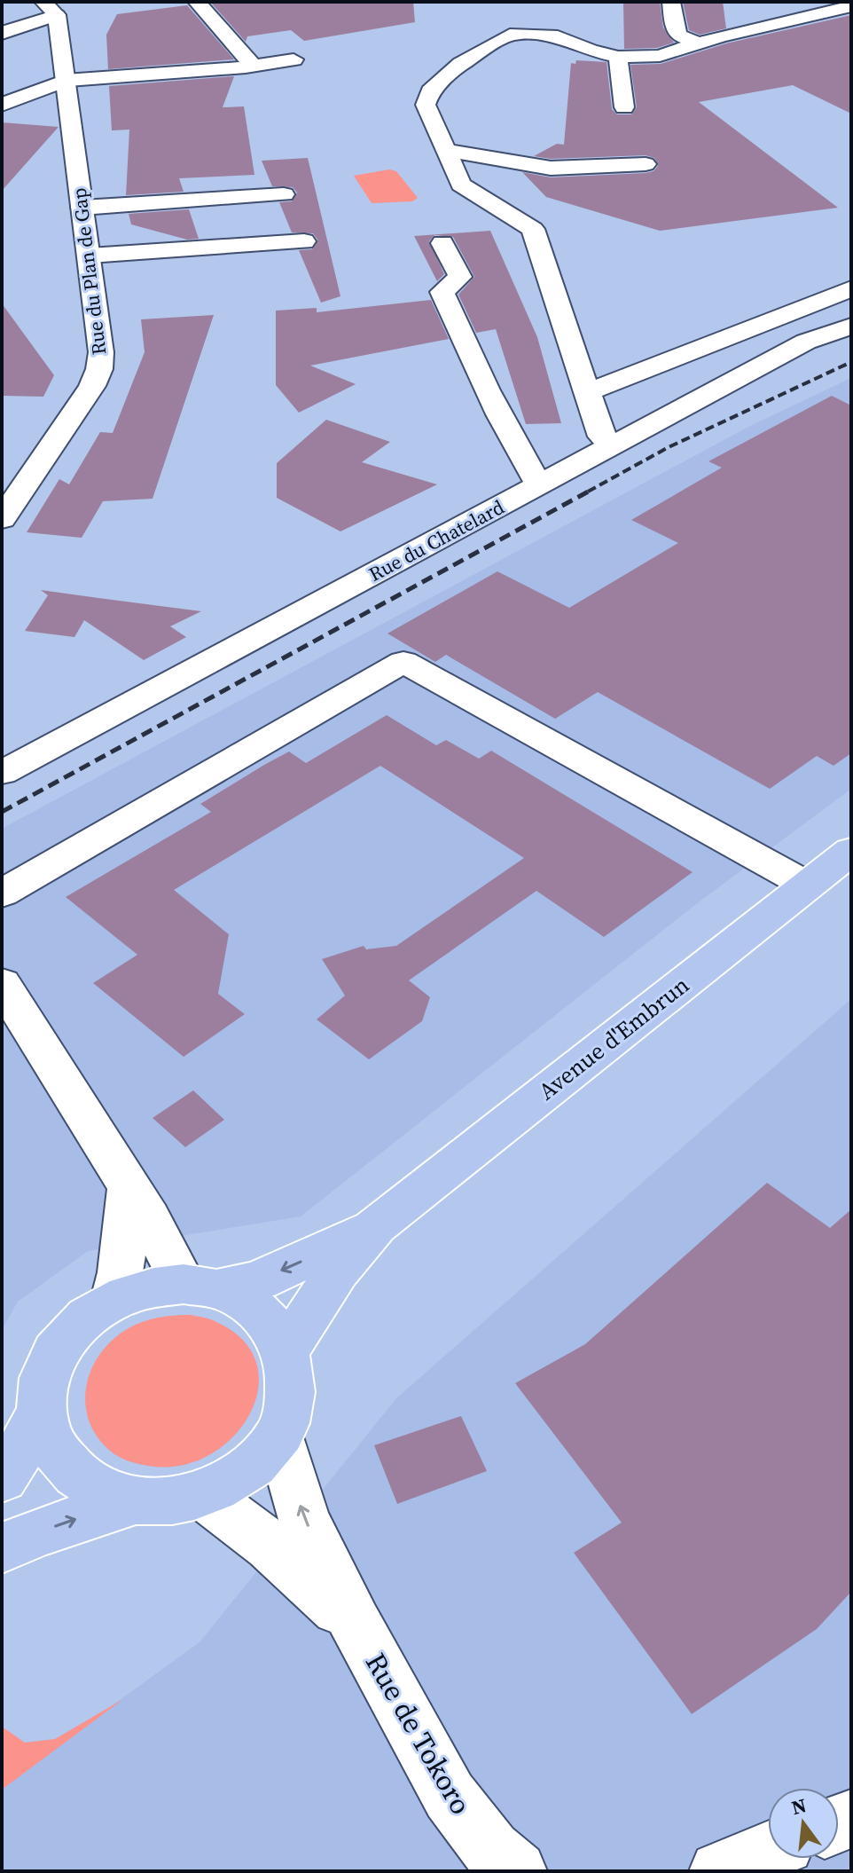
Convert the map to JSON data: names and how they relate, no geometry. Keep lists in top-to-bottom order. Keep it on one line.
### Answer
{"streets":{"main road":["Avenue d'Embrun"],"street":["Rue du Plan de Gap","Rue du Chatelard","Rue de Tokoro"]},"crossings":[["Avenue d'Embrun","Rue de Tokoro"]],"north":"top"}
